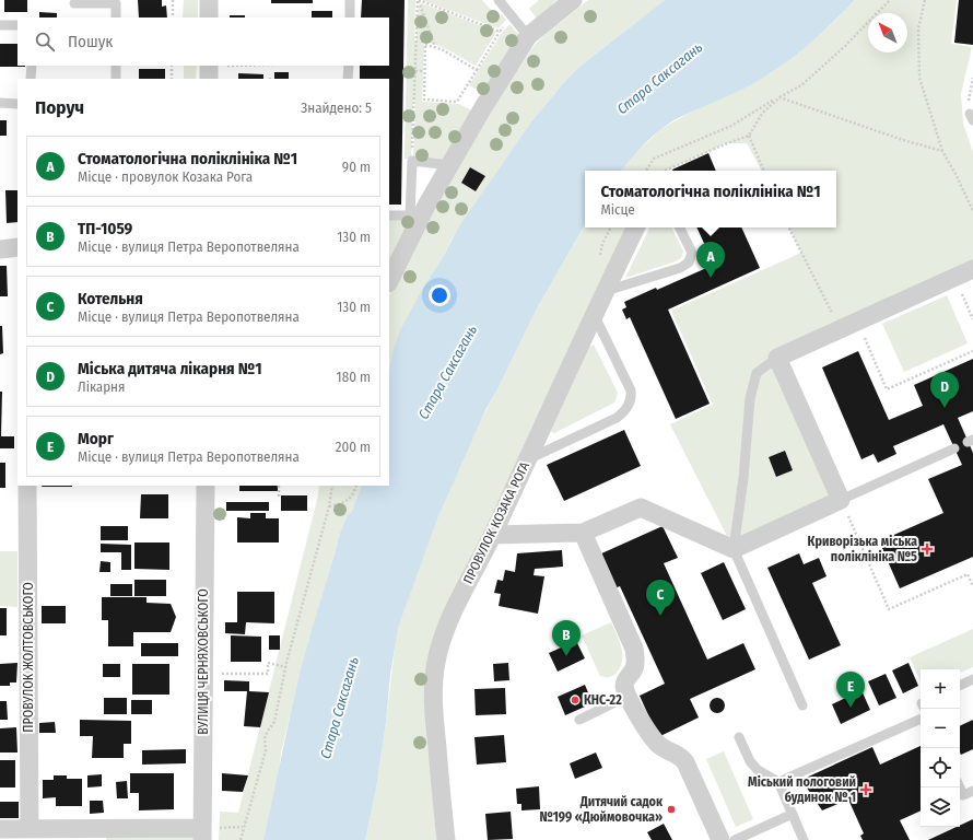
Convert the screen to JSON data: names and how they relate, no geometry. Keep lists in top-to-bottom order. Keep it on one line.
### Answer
{"streets":{"street":["ПРОВУЛОК КОЗАКА РОГА","ПРОВУЛОК ЖОЛТОВСЬКОГО","ВУЛИЦЯ ЧЕРНЯХОВСЬКОГО"]},"water":["Стара Саксагань"],"places":{"health":["Криворізька міська поліклініка №5","Міський пологовий будинок № 1"],"other":["КНС-22","Дитячий садок №199 «Дюймовочка»"]},"north":"top left","page":{"search":"Пошук","heading":["Поруч","Знайдено: 5"],"list":[{"mark":"A","name":"Стоматологічна поліклініка №1","note":"Місце · провулок Козака Рога","value":"90 m"},{"mark":"B","name":"ТП-1059","note":"Місце · вулиця Петра Веропотвеляна","value":"130 m"},{"mark":"C","name":"Котельня","note":"Місце · вулиця Петра Веропотвеляна","value":"130 m"},{"mark":"D","name":"Міська дитяча лікарня №1","note":"Лікарня","value":"180 m"},{"mark":"E","name":"Морг","note":"Місце · вулиця Петра Веропотвеляна","value":"200 m"}],"popup":["Стоматологічна поліклініка №1","Місце"],"pins":["A","D","C","B","E"],"map_buttons":["+","−"]}}
